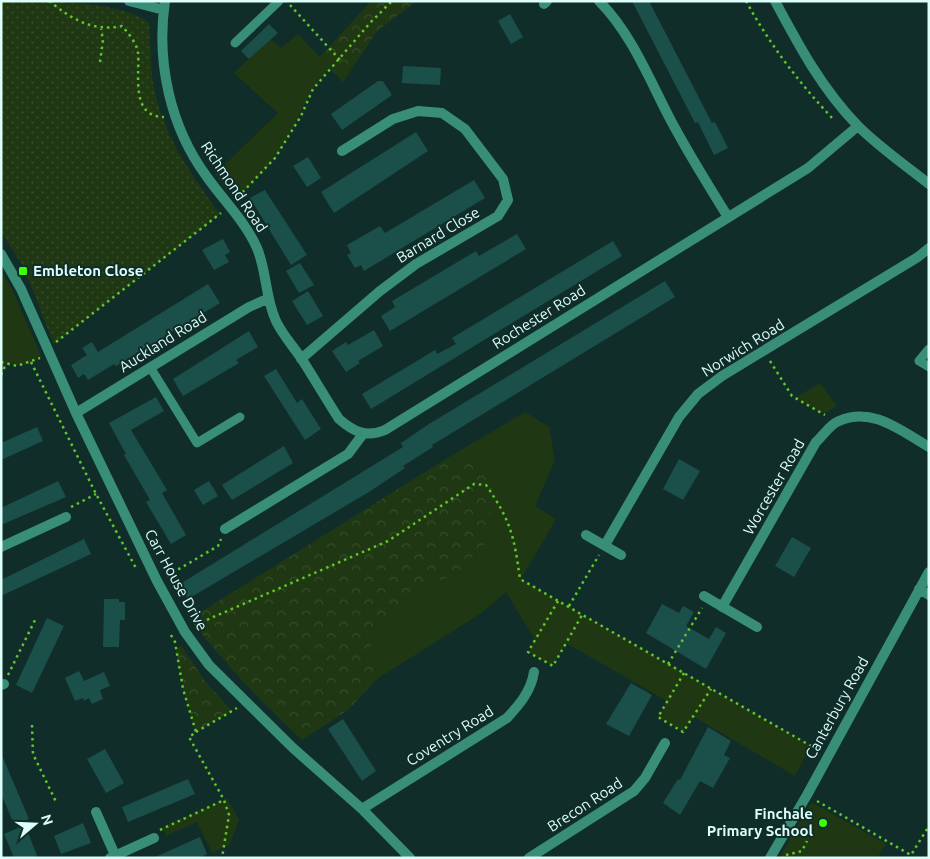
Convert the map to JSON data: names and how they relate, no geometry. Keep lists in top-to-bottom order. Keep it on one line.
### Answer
{"streets":{"street":["Richmond Road","Barnard Close","Rochester Road","Auckland Road","Norwich Road","Worcester Road","Carr House Drive","Canterbury Road","Coventry Road","Brecon Road"]},"crossings":[["Richmond Road","Auckland Road"],["Auckland Road","Carr House Drive"],["Carr House Drive","Coventry Road"]],"places":{"transit":["Embleton Close"],"other":["Finchale Primary School"]},"north":"right"}
